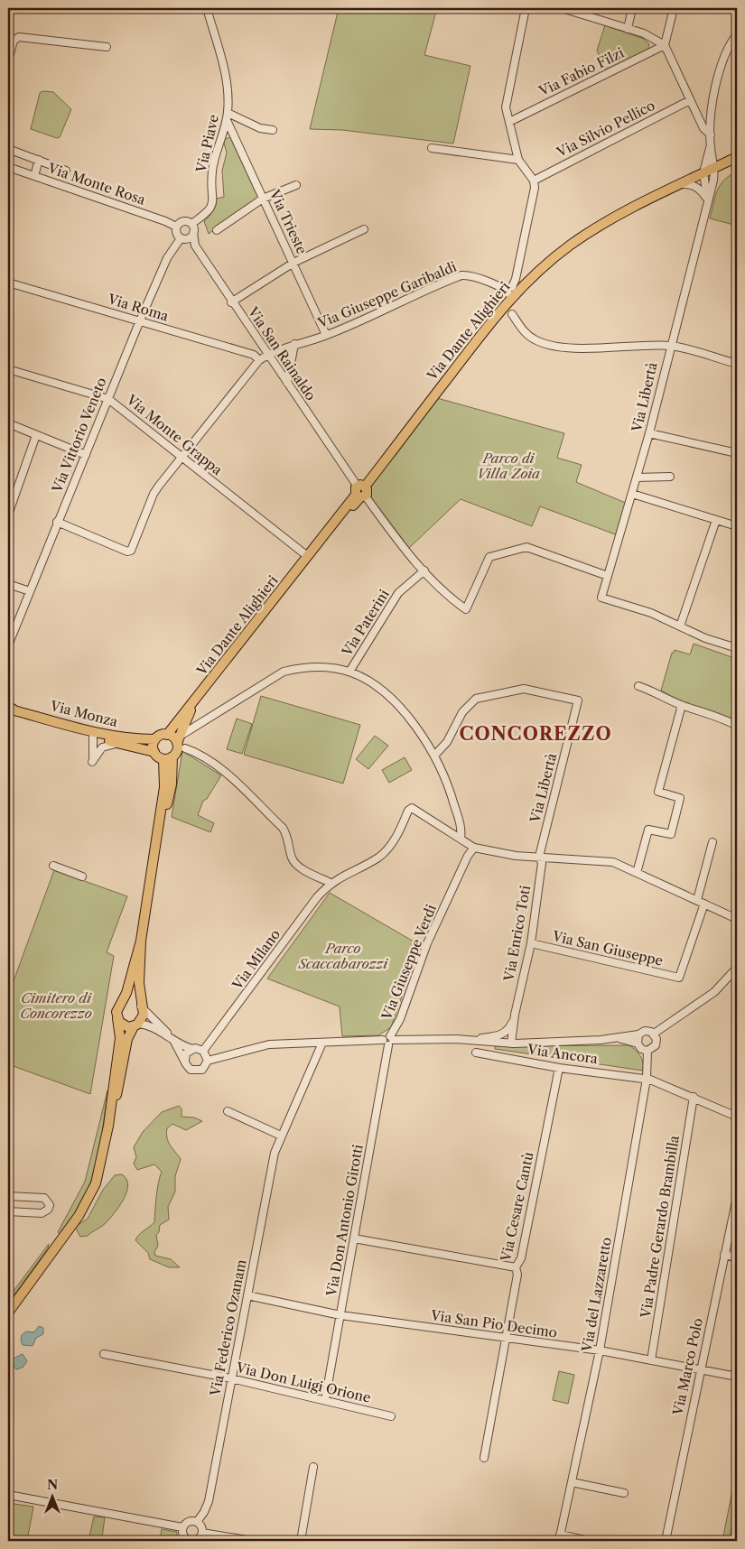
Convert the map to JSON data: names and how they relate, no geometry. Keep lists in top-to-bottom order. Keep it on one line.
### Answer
{"streets":{"main road":["Via Dante Alighieri","Via Monza"],"street":["Via Fabio Filzi","Via Silvio Pellico","Via Piave","Via Monte Rosa","Via Trieste","Via Giuseppe Garibaldi","Via Roma","Via San Rainaldo","Via Libertà","Via Vittorio Veneto","Via Monte Grappa","Via Paterini","Via Enrico Toti","Via San Giuseppe","Via Milano","Via Giuseppe Verdi","Via Ancora","Via Cesare Cantù","Via Don Antonio Girotti","Via Padre Gerardo Brambilla","Via del Lazzaretto","Via San Pio Decimo","Via Federico Ozanam","Via Marco Polo","Via Don Luigi Orione"]},"crossings":[["Via Piave","Via Monte Rosa"],["Via Piave","Via Trieste"],["Via Piave","Via San Rainaldo"],["Via Piave","Via Vittorio Veneto"],["Via Monte Rosa","Via San Rainaldo"],["Via Monte Rosa","Via Vittorio Veneto"],["Via Trieste","Via Giuseppe Garibaldi"],["Via Giuseppe Garibaldi","Via Roma"],["Via Giuseppe Garibaldi","Via Dante Alighieri"],["Via Giuseppe Garibaldi","Via San Rainaldo"],["Via Roma","Via Vittorio Veneto"],["Via Dante Alighieri","Via San Rainaldo"],["Via Dante Alighieri","Via Libertà"],["Via Dante Alighieri","Via Monte Grappa"],["Via Dante Alighieri","Via Monza"],["Via San Rainaldo","Via Libertà"],["Via San Rainaldo","Via Vittorio Veneto"],["Via San Rainaldo","Via Paterini"],["Via Libertà","Via Enrico Toti"],["Via Vittorio Veneto","Via Monte Grappa"],["Via Enrico Toti","Via San Giuseppe"],["Via Giuseppe Verdi","Via Don Antonio Girotti"],["Via Ancora","Via Cesare Cantù"],["Via Ancora","Via Padre Gerardo Brambilla"],["Via Ancora","Via del Lazzaretto"],["Via Cesare Cantù","Via San Pio Decimo"],["Via Don Antonio Girotti","Via San Pio Decimo"],["Via Don Antonio Girotti","Via Don Luigi Orione"],["Via Padre Gerardo Brambilla","Via San Pio Decimo"],["Via del Lazzaretto","Via San Pio Decimo"],["Via San Pio Decimo","Via Federico Ozanam"],["Via San Pio Decimo","Via Marco Polo"],["Via Federico Ozanam","Via Don Luigi Orione"]],"districts":["CONCOREZZO"],"parks":["Parco di Villa Zoia","Parco Scaccabarozzi","Cimitero di Concorezzo"],"north":"top"}
